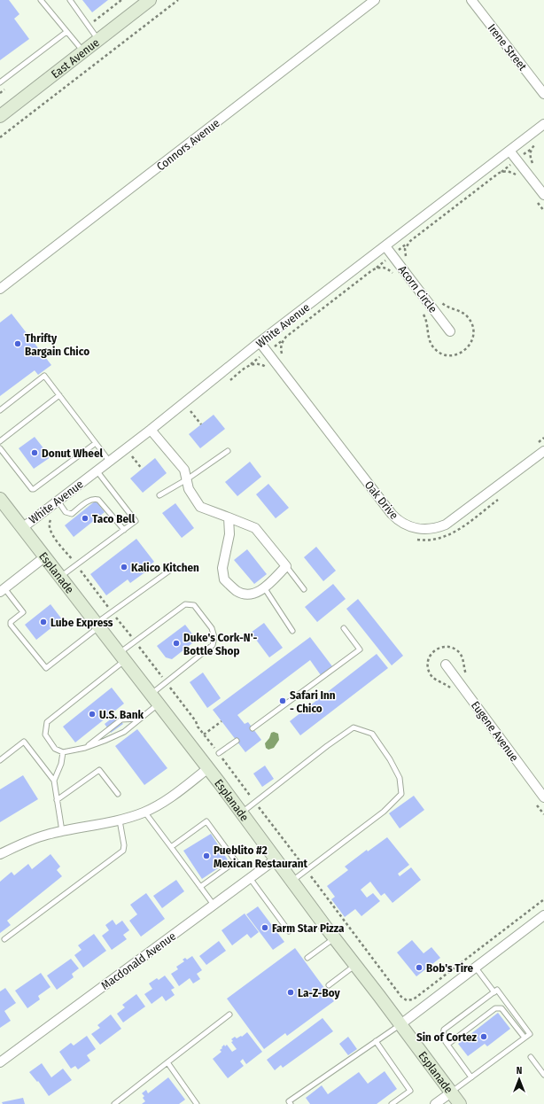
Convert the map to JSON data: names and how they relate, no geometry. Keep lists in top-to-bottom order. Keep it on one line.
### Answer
{"streets":{"main road":["East Avenue","Esplanade"],"street":["Irene Street","Connors Avenue","Acorn Circle","White Avenue","Oak Drive","Eugene Avenue","Macdonald Avenue"]},"crossings":[["Acorn Circle","White Avenue"],["White Avenue","Oak Drive"],["White Avenue","Esplanade"],["Esplanade","Macdonald Avenue"]],"places":["Thrifty Bargain Chico","Donut Wheel","Taco Bell","Kalico Kitchen","Lube Express","Duke's Cork-N'- Bottle Shop","Safari Inn - Chico","U.S. Bank","Pueblito #2 Mexican Restaurant","Farm Star Pizza","Bob's Tire","La-Z-Boy","Sin of Cortez"],"north":"top"}
